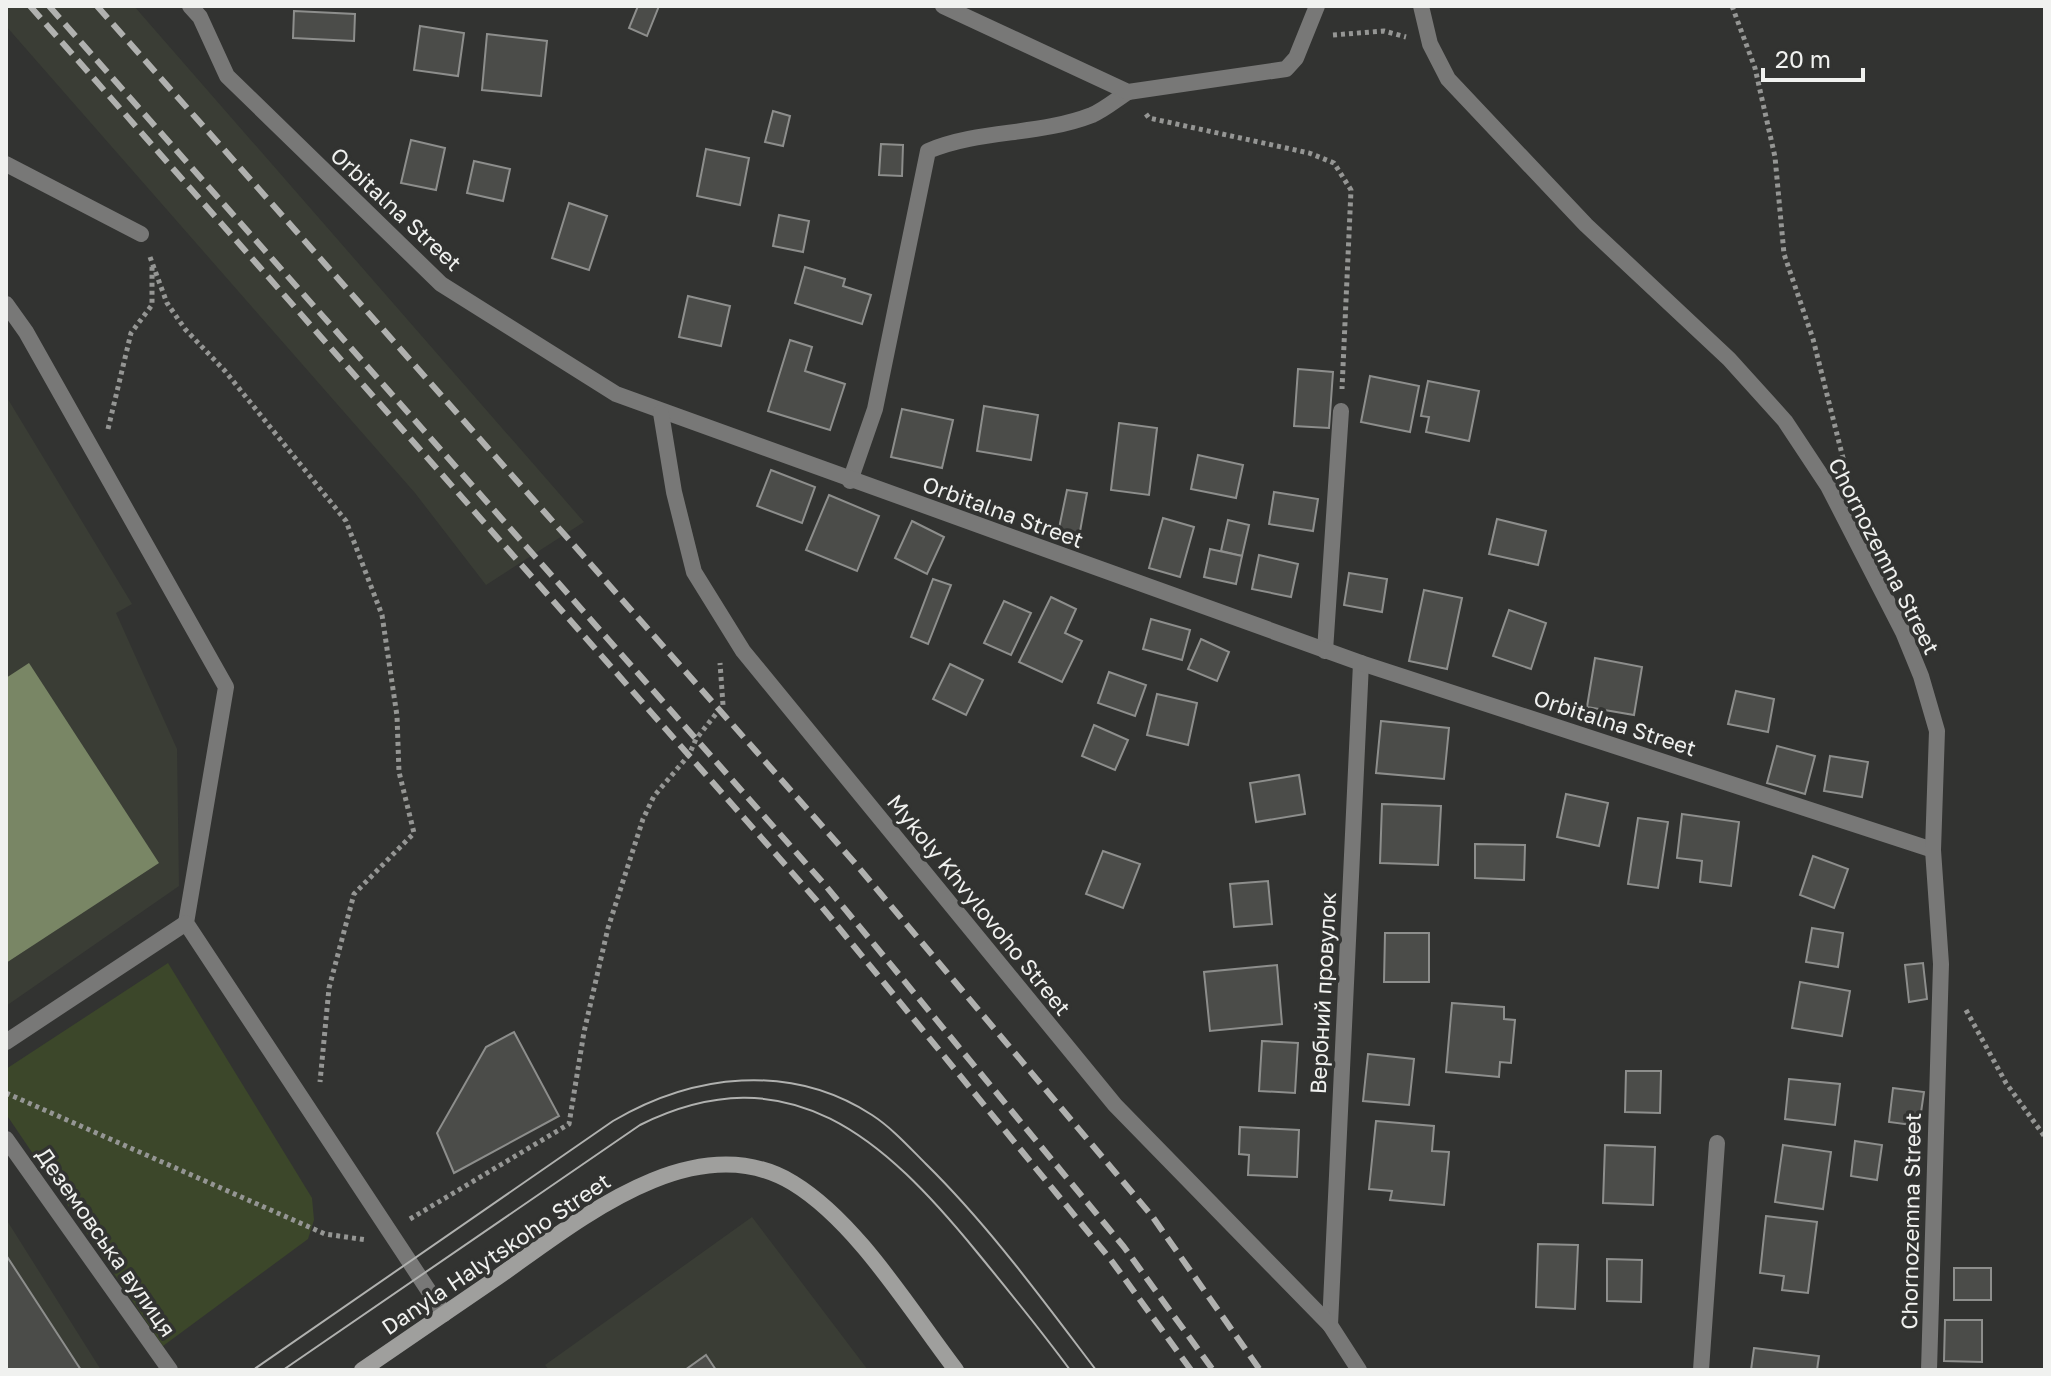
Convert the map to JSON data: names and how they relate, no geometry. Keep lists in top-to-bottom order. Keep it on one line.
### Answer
{"streets":{"street":["Orbitalna Street","Chornozemna Street","Mykoly Khvylovoho Street","Вербний провулок","Деземовська вулиця","Danyla Halytskoho Street"]},"crossings":[["Orbitalna Street","Chornozemna Street"],["Orbitalna Street","Mykoly Khvylovoho Street"],["Orbitalna Street","Вербний провулок"],["Mykoly Khvylovoho Street","Вербний провулок"]],"scale_bar":"20 m"}
